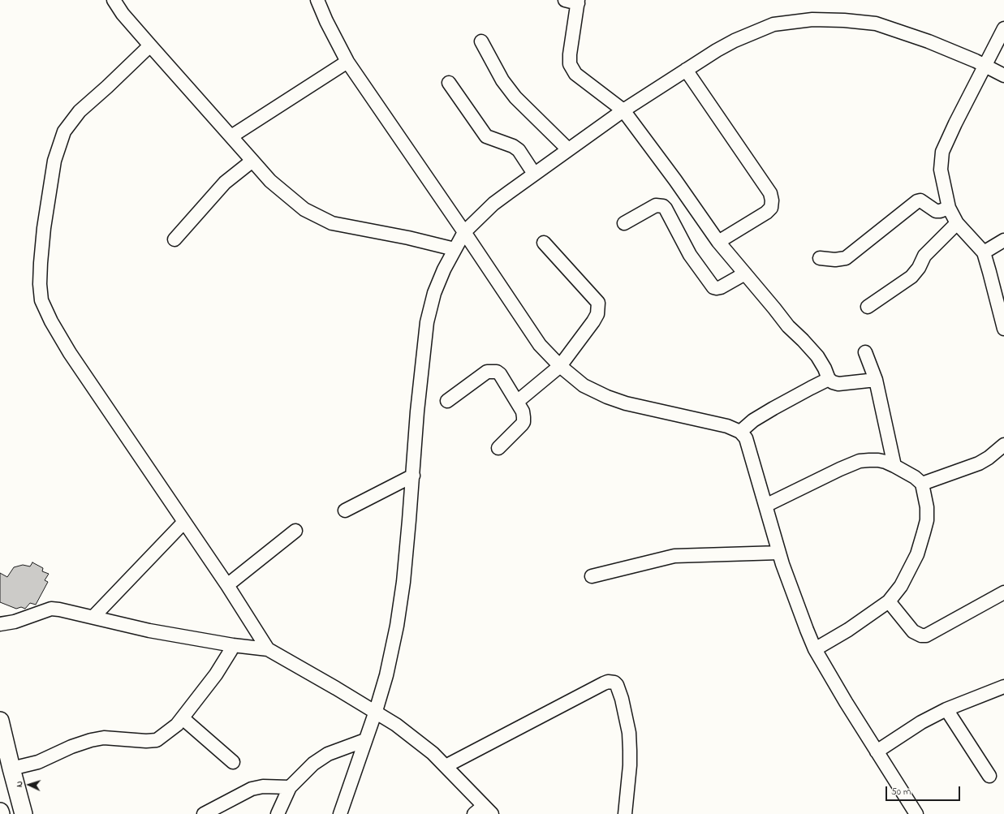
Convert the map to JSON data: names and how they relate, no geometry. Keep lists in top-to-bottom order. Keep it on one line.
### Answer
{"scale_bar":"50 m","north":"left"}
